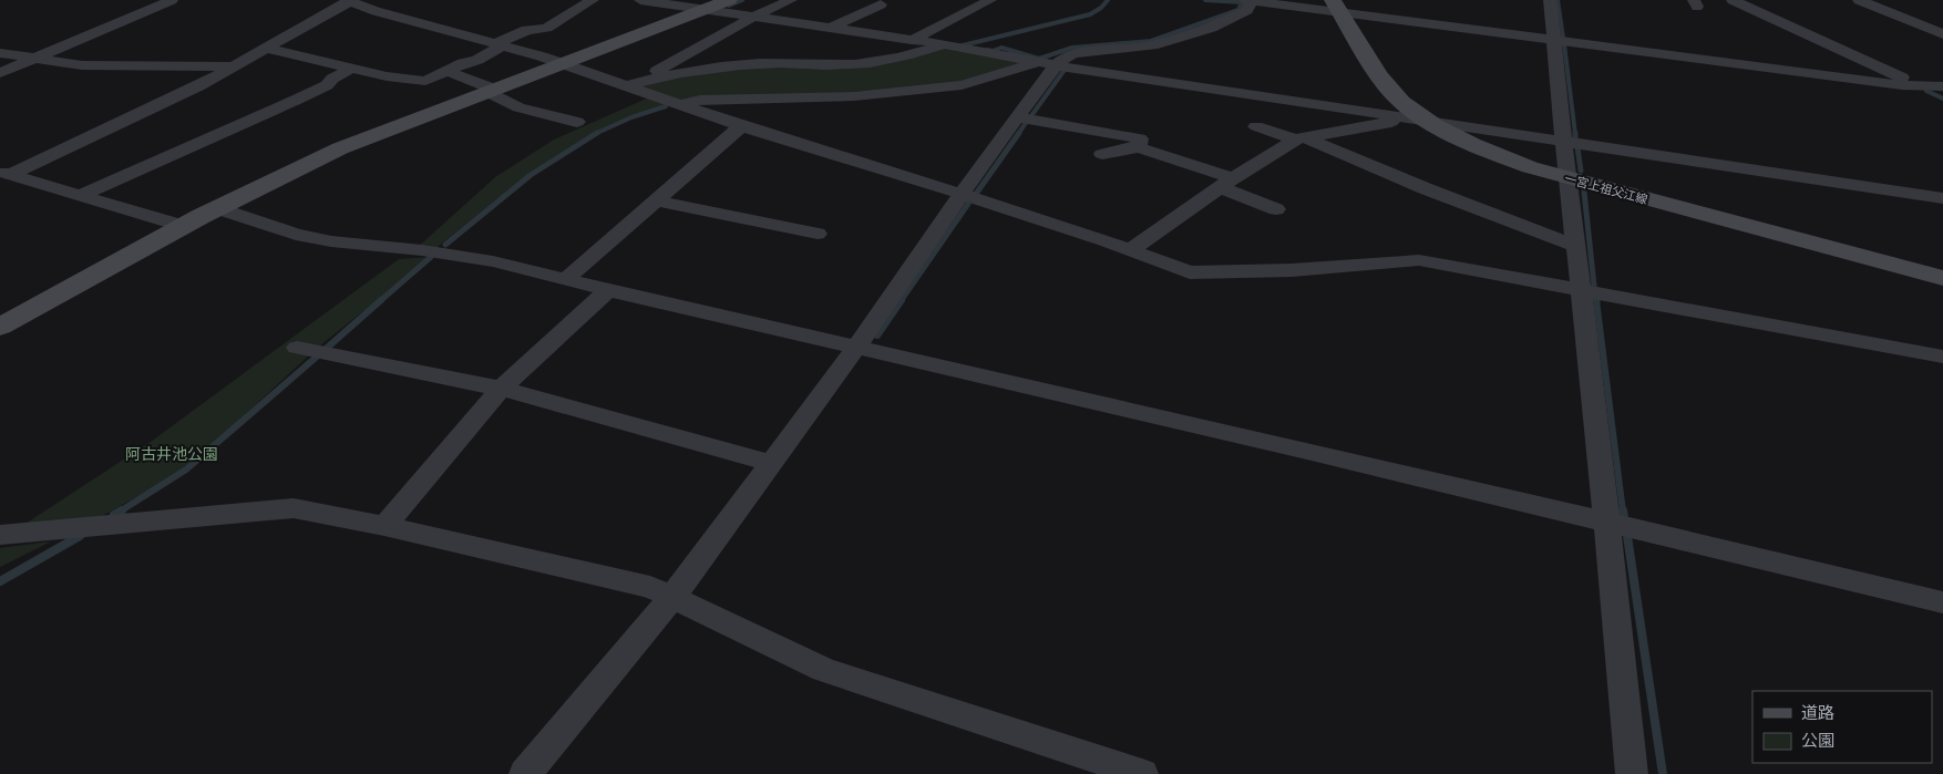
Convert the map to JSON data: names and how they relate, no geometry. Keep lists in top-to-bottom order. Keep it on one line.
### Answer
{"streets":{"street":["一宮上祖父江線"]},"parks":["阿古井池公園"],"legend":["道路","公園"]}
